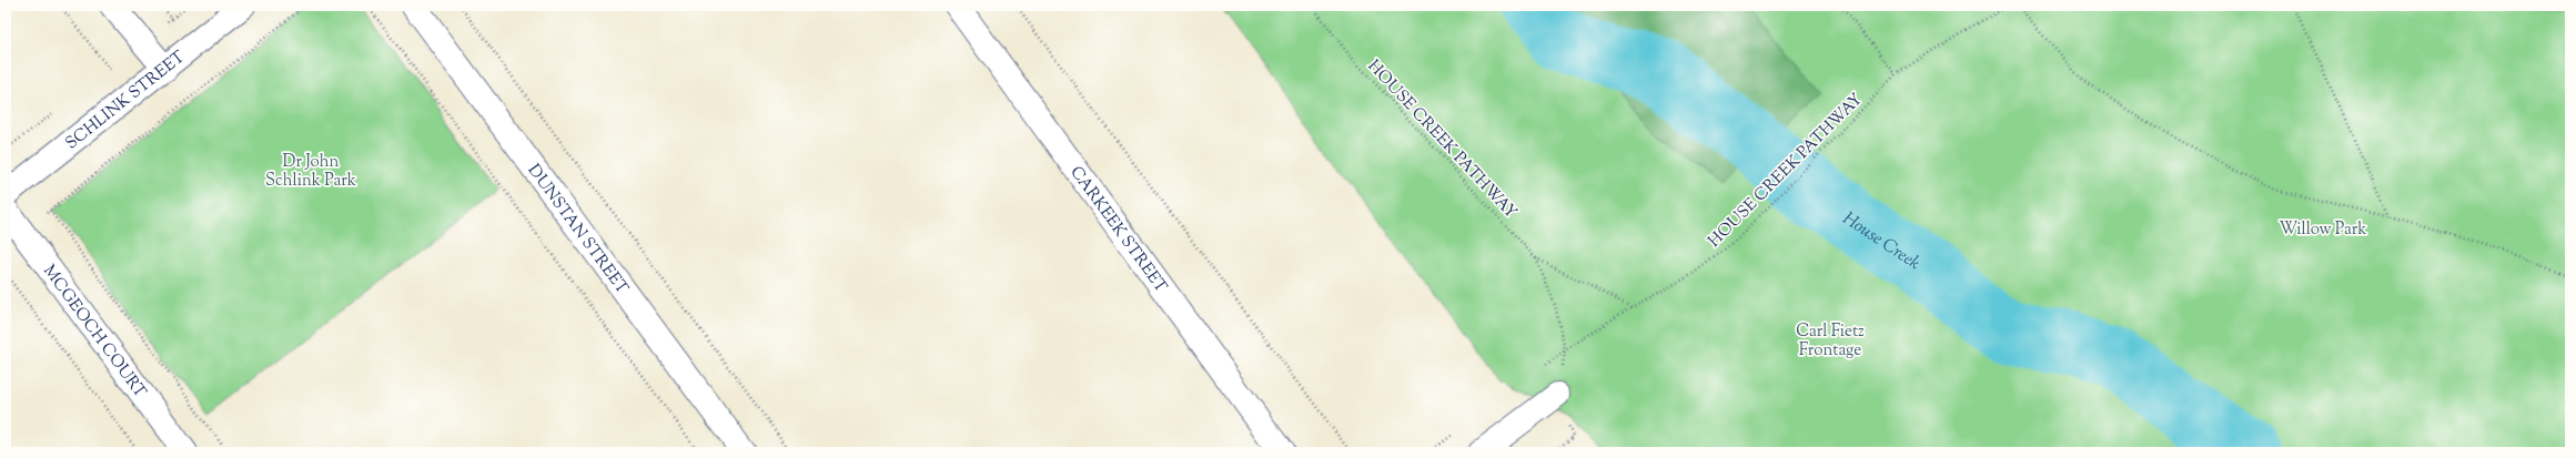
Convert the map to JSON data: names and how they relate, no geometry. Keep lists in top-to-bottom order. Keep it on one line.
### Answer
{"streets":{"street":["SCHLINK STREET","DUNSTAN STREET","CARKEEK STREET","MCGEOCH COURT"],"path":["HOUSE CREEK PATHWAY"]},"water":["House Creek"],"parks":["Dr John Schlink Park","Willow Park","Carl Fietz Frontage"]}
